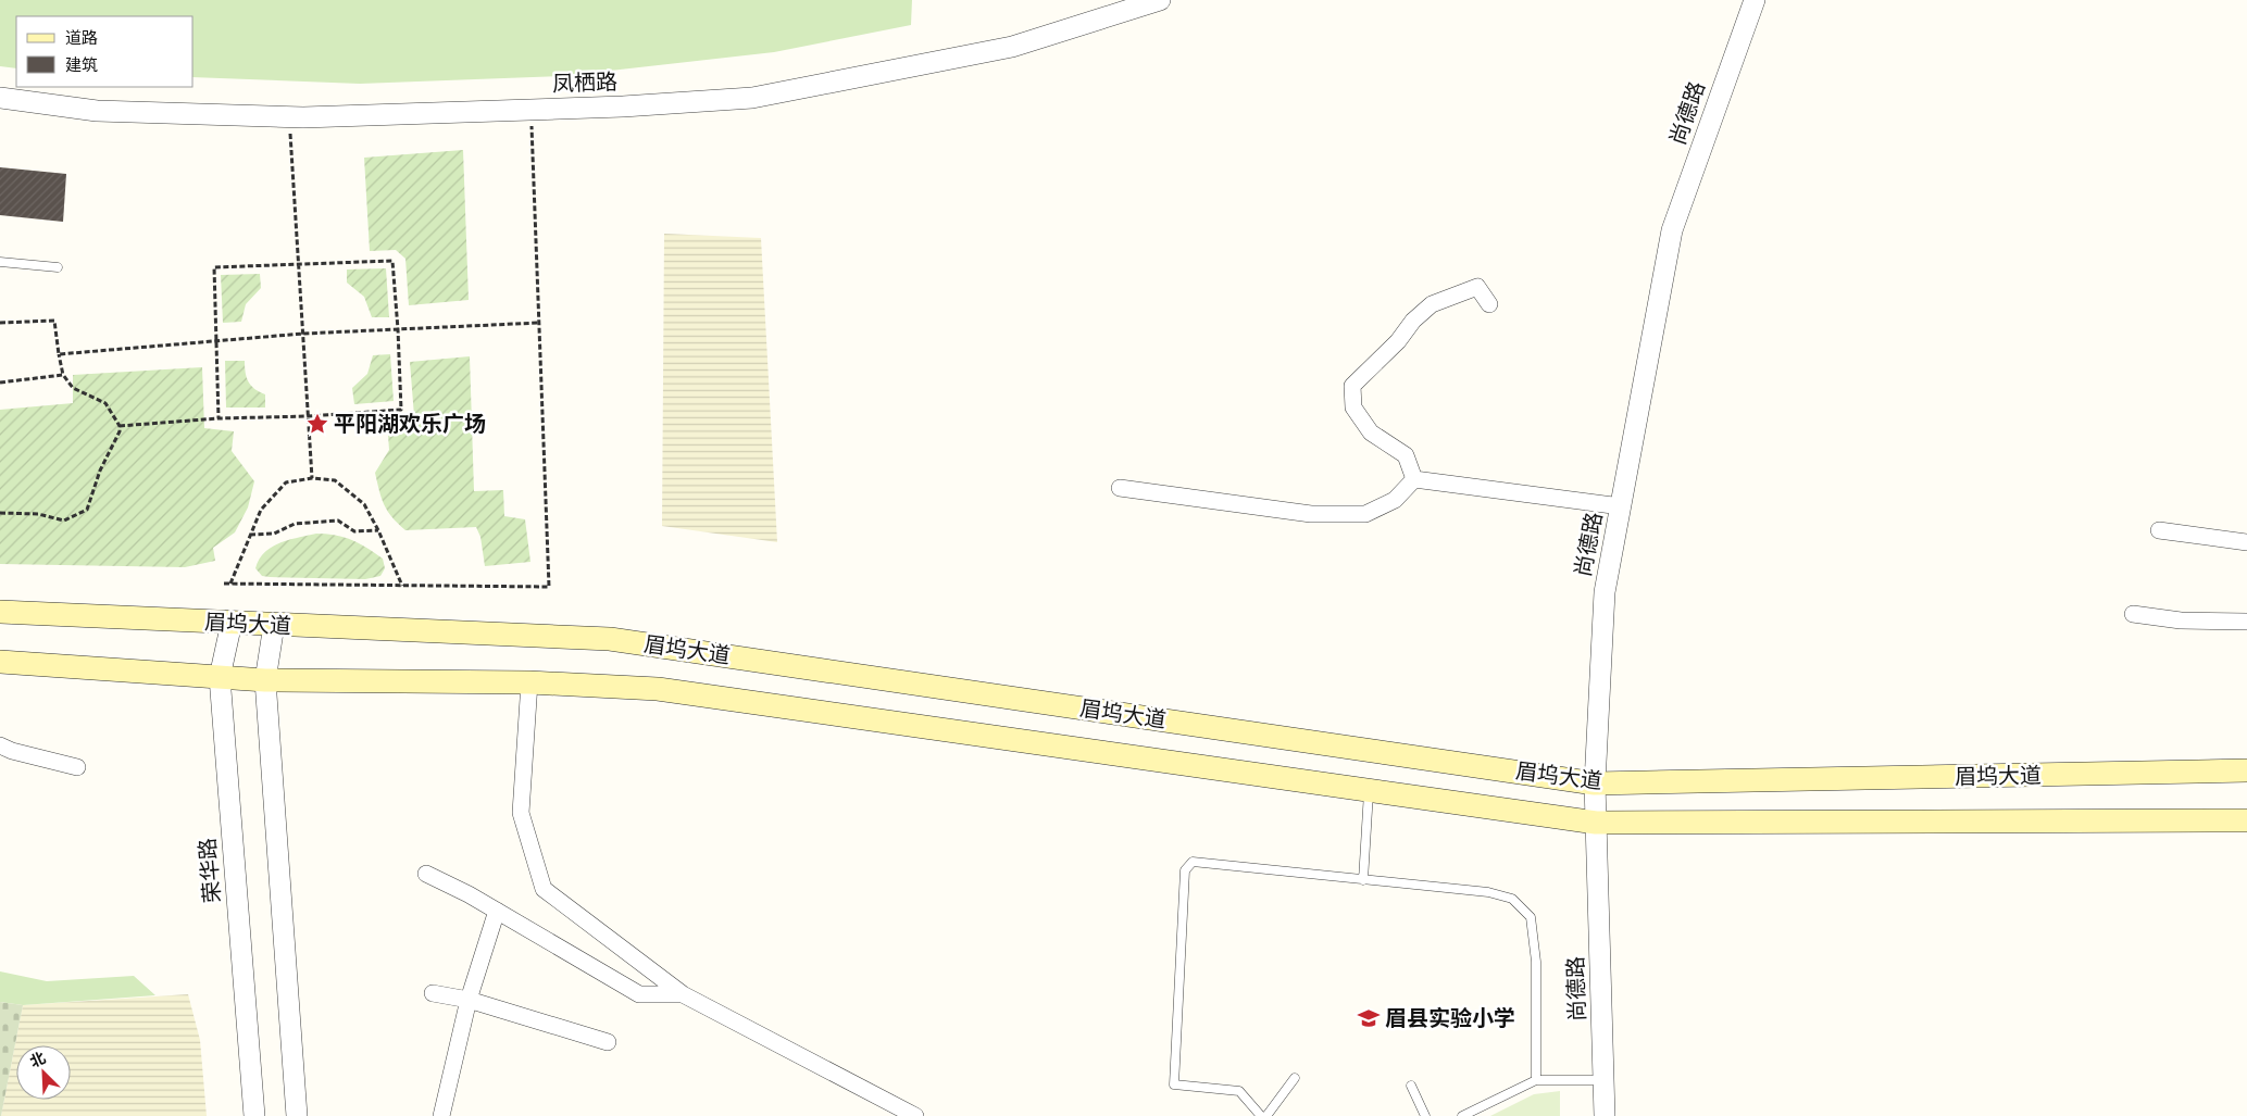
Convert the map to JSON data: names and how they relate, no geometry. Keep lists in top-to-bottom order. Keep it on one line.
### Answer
{"streets":{"main road":["眉坞大道"],"street":["凤栖路","尚德路","荣华路"]},"crossings":[["尚德路","眉坞大道"],["眉坞大道","荣华路"]],"places":{"place":["平阳湖欢乐广场"],"school or university":["眉县实验小学"]},"legend":["道路","建筑"],"north":"top left"}
